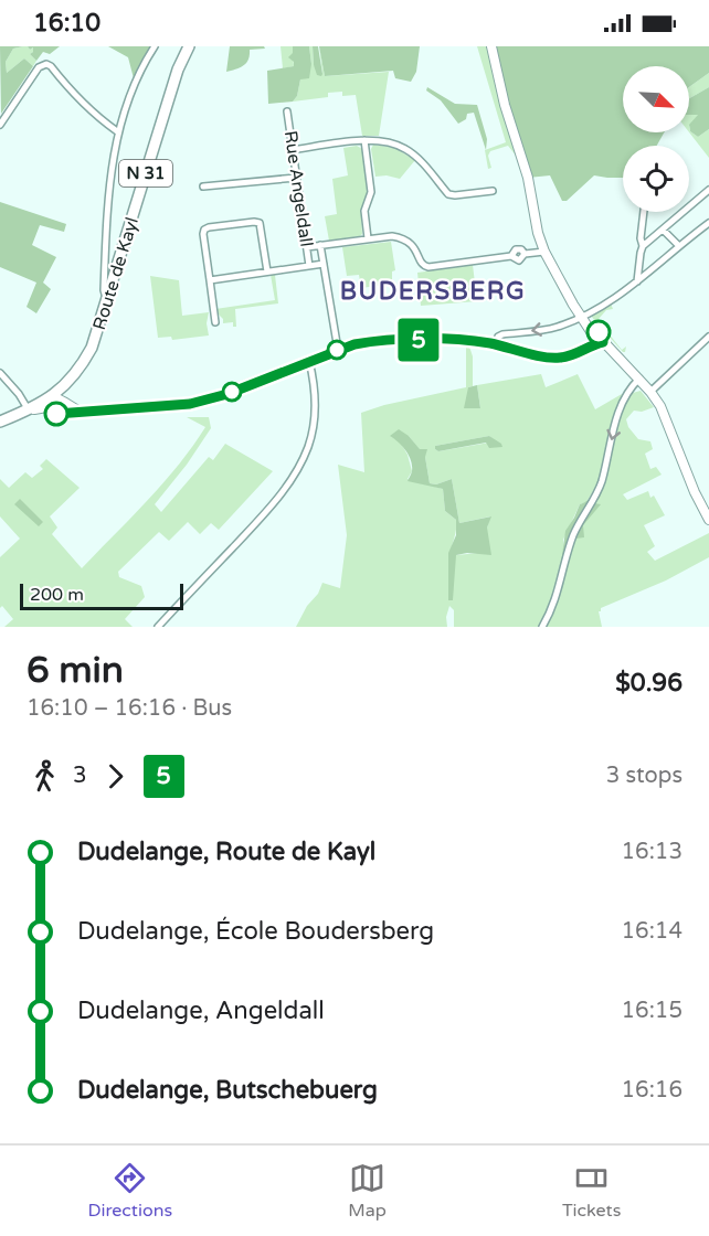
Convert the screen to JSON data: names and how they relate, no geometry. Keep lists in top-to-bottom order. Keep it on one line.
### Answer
{"streets":{"main road":["N 31","Route de Kayl"],"street":["Rue Angeldall"]},"districts":["BUDERSBERG"],"lines":["bus line 5"],"scale_bar":"200 m","north":"bottom right","page":{"status":"16:10","on_map":"5","scale":"200 m","heading":["6 min","16:10 – 16:16 · Bus","$0.96"],"legs":["3","5","3 stops"],"list":[{"name":"Dudelange, Route de Kayl","value":"16:13"},{"name":"Dudelange, École Boudersberg","value":"16:14"},{"name":"Dudelange, Angeldall","value":"16:15"},{"name":"Dudelange, Butschebuerg","value":"16:16"}],"tabs":["Directions","Map","Tickets"]}}
